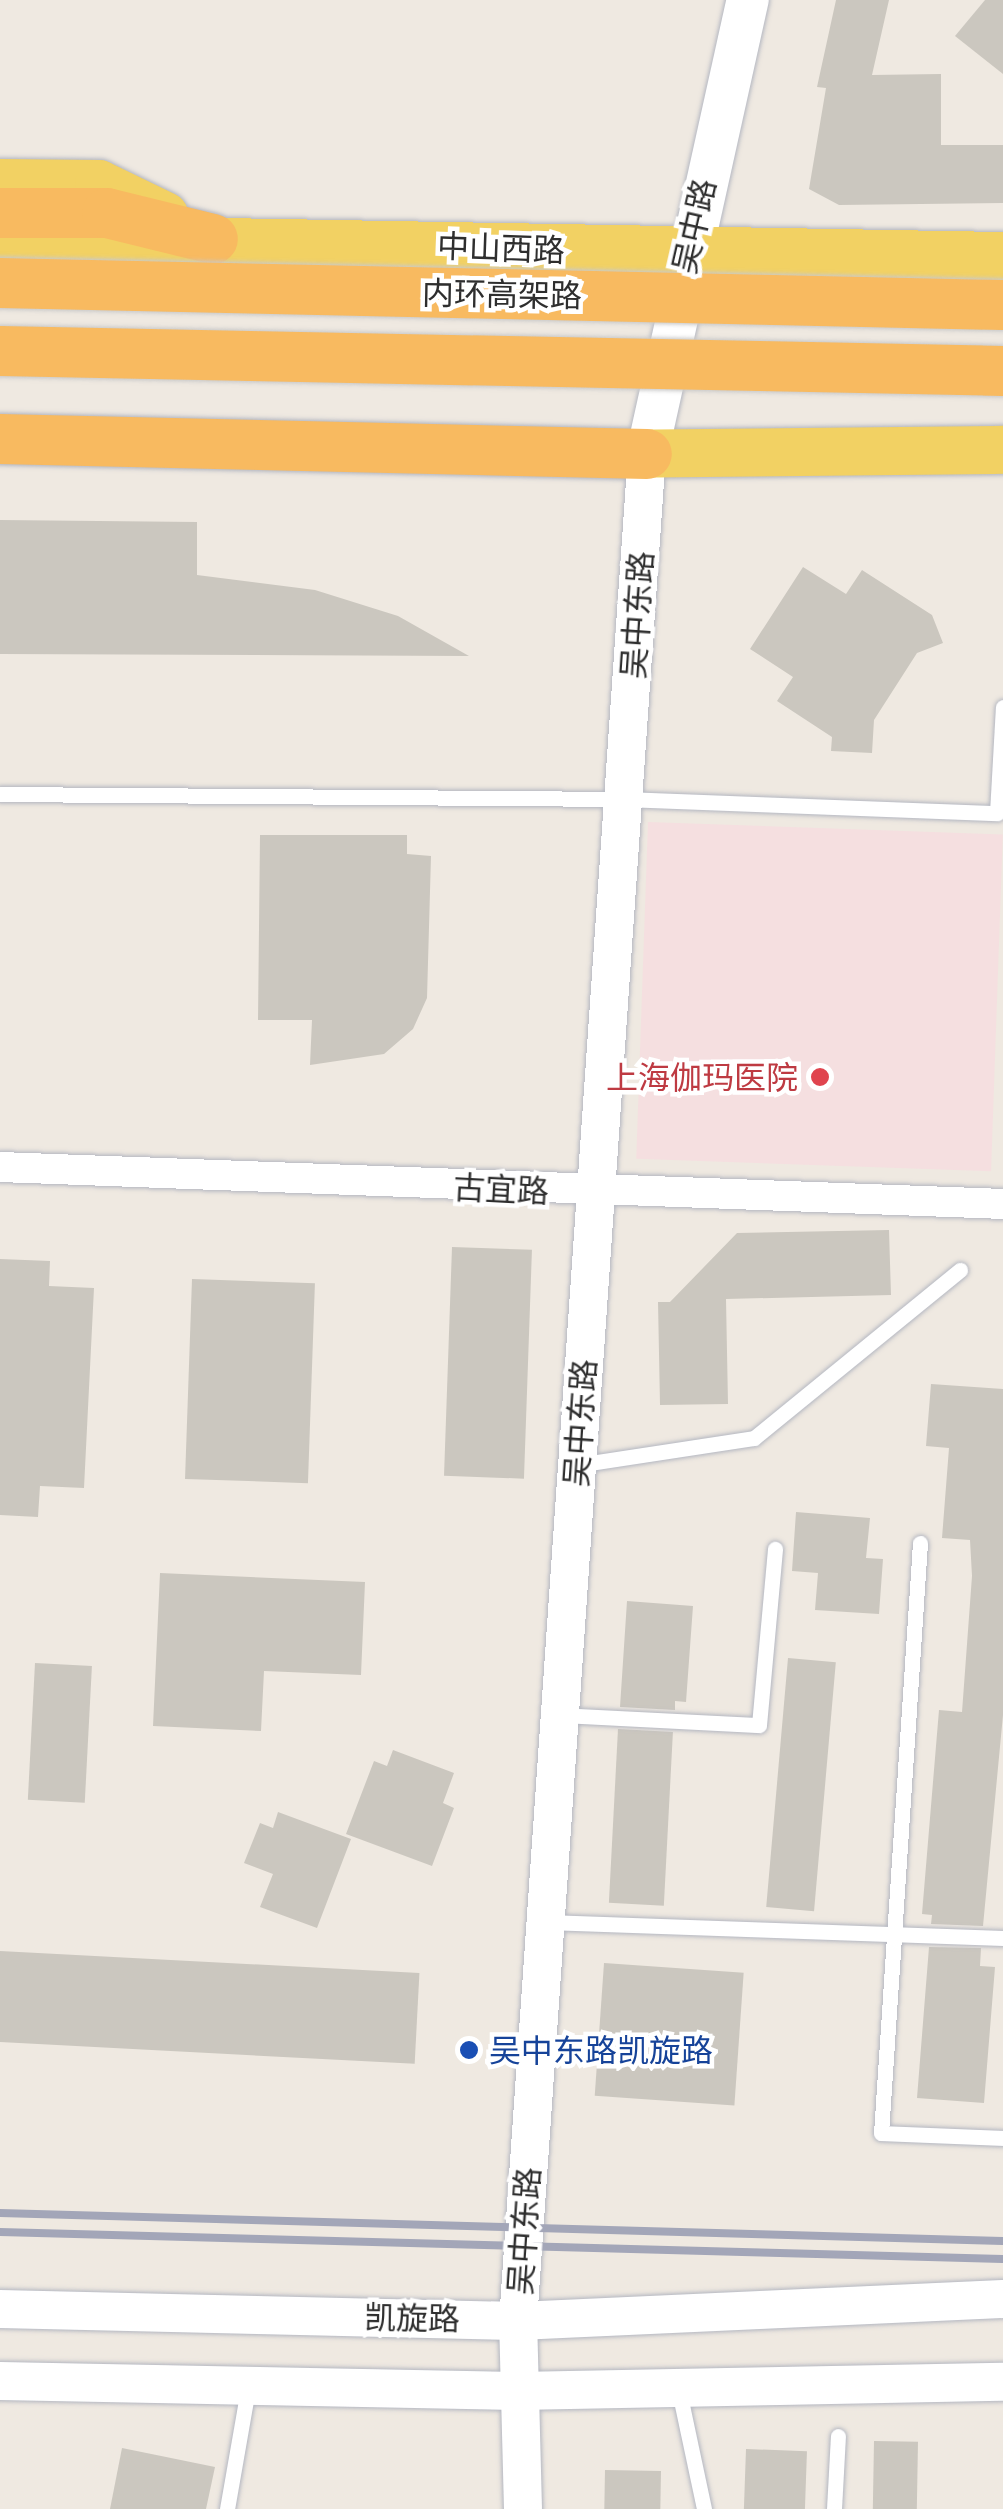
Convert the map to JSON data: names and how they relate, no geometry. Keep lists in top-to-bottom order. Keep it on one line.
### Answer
{"streets":{"highway":["内环高架路"],"main road":["吴中路","中山西路"],"street":["吴中东路","古宜路","凯旋路"]},"crossings":[["吴中路","中山西路"],["吴中路","吴中东路"],["吴中东路","古宜路"],["吴中东路","凯旋路"]],"places":["上海伽玛医院","吴中东路凯旋路"]}
